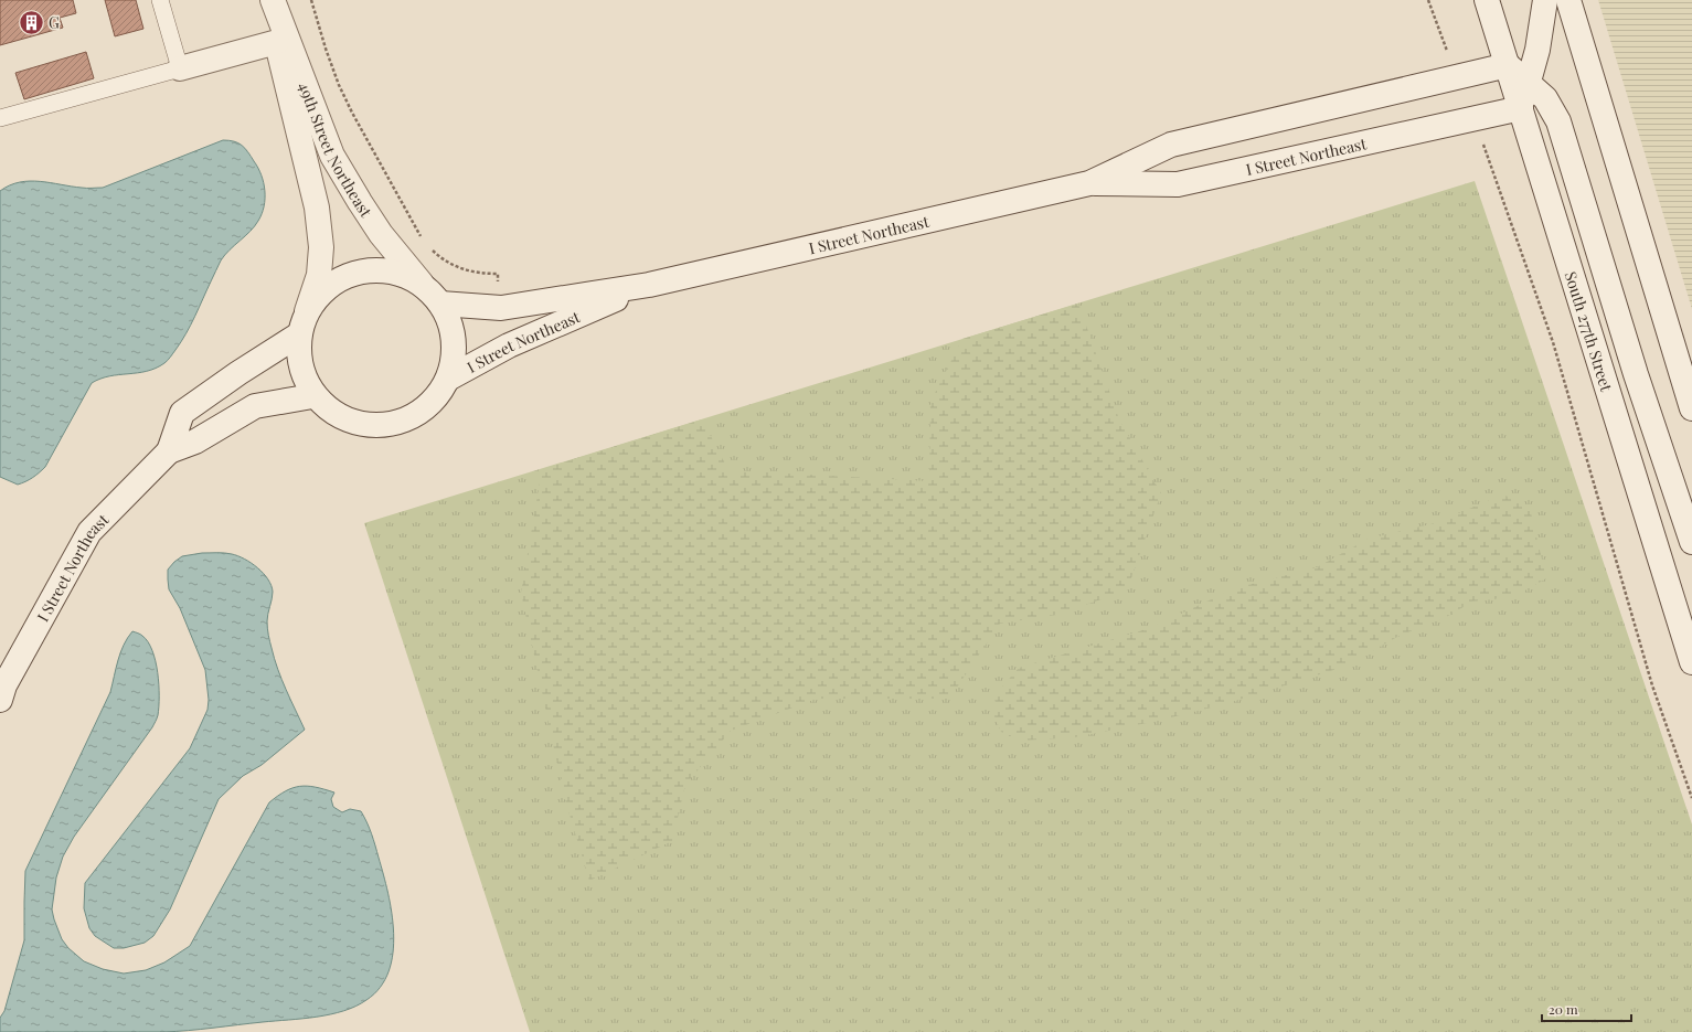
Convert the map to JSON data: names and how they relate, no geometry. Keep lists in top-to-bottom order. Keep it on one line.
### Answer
{"streets":{"street":["49th Street Northeast","I Street Northeast","South 277th Street"]},"crossings":[["49th Street Northeast","I Street Northeast"],["I Street Northeast","South 277th Street"]],"places":{"building":["G"]},"scale_bar":"20 m"}
